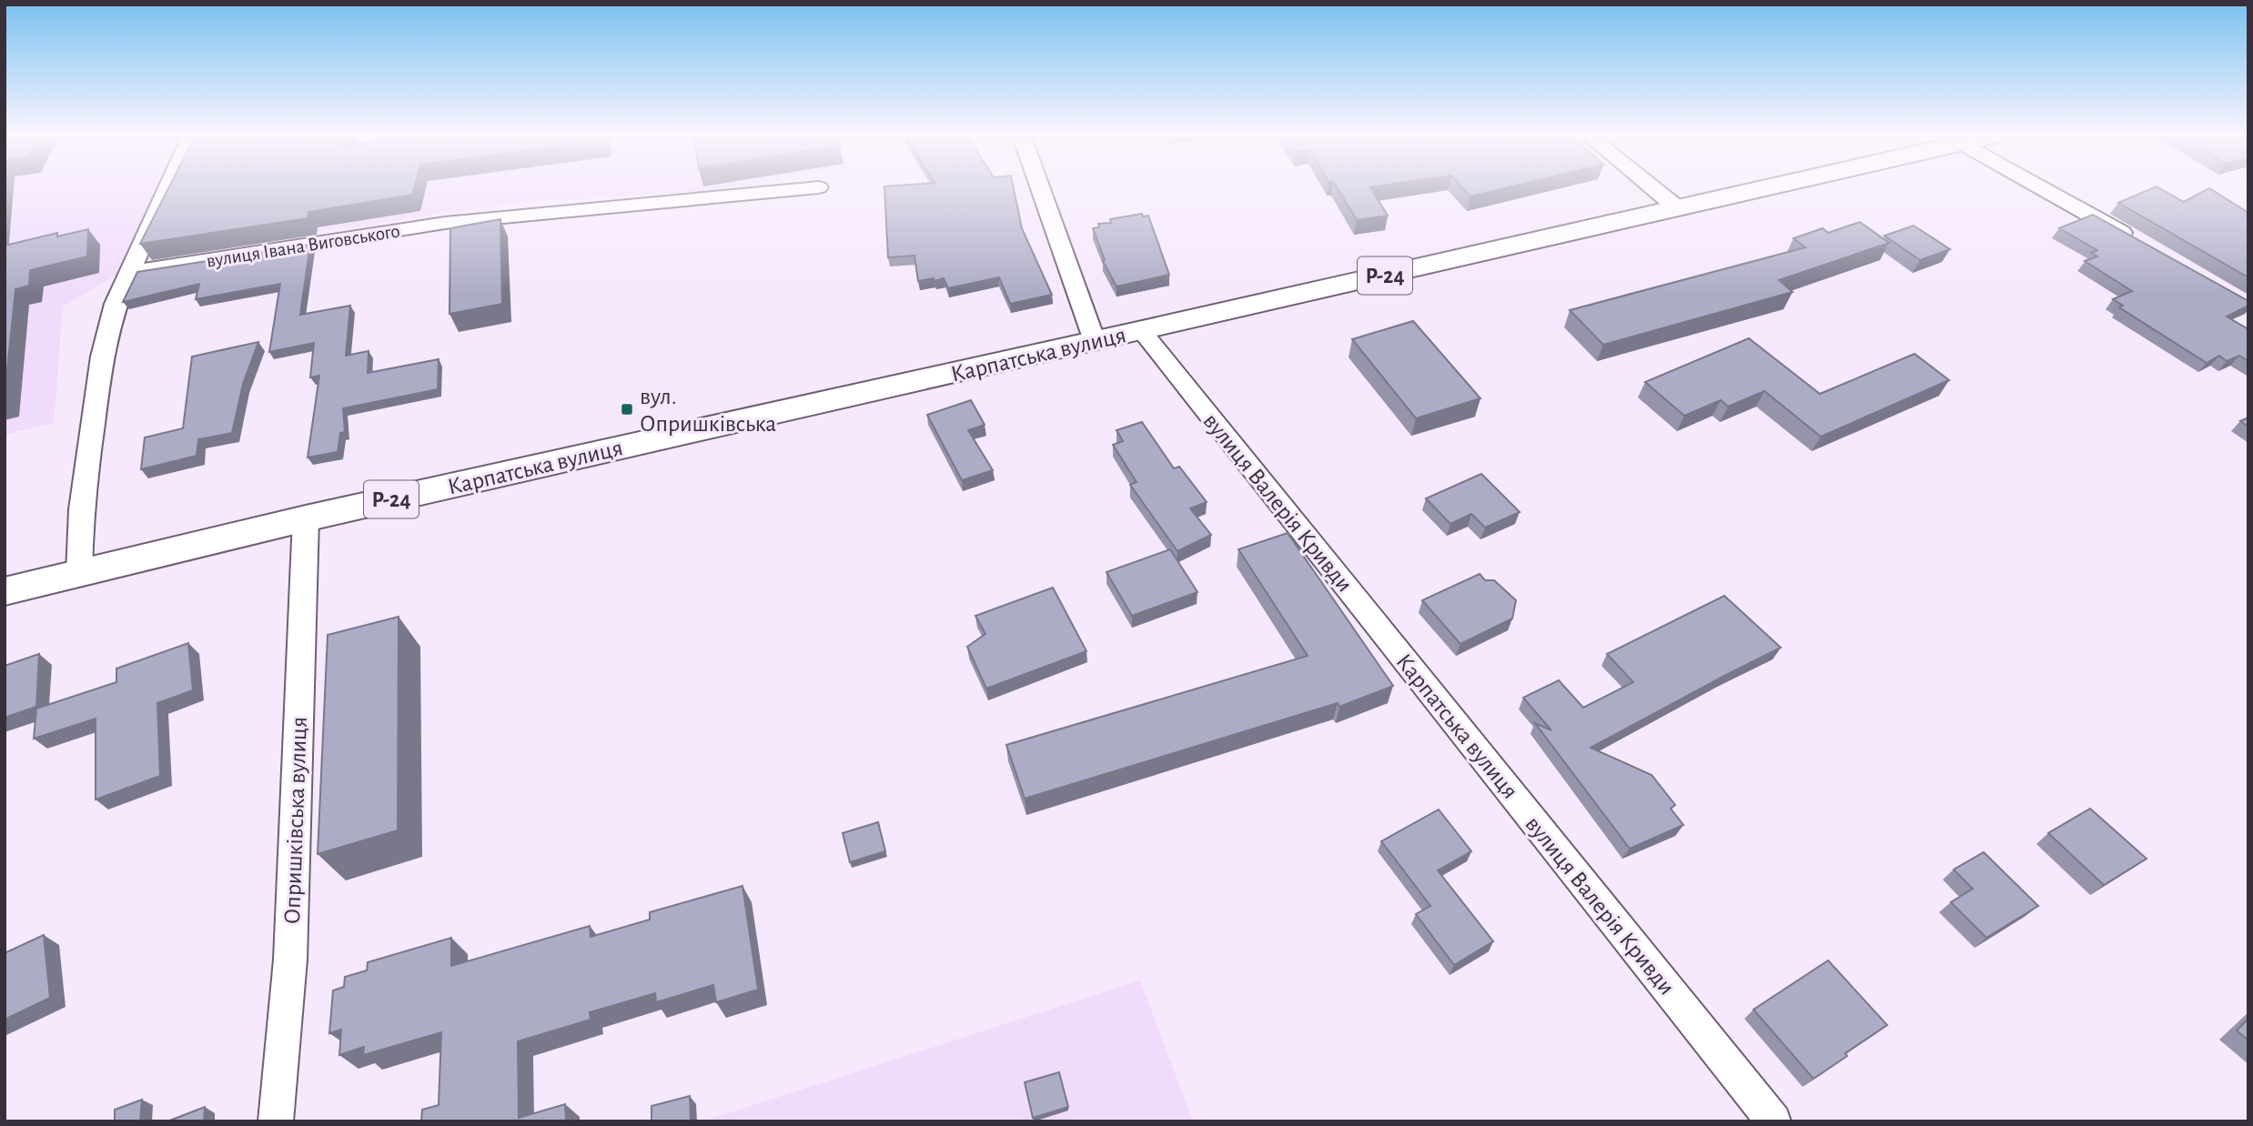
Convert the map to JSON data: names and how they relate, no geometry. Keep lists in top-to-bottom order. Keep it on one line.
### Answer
{"streets":{"main road":["Р-24","Карпатська вулиця"],"street":["вулиця Івана Виговського","вулиця Валерія Кривди","Опришківська вулиця"]},"crossings":[["Карпатська вулиця","вулиця Валерія Кривди"],["Карпатська вулиця","Опришківська вулиця"]],"places":{"transit":["вул. Опришківська"]}}
